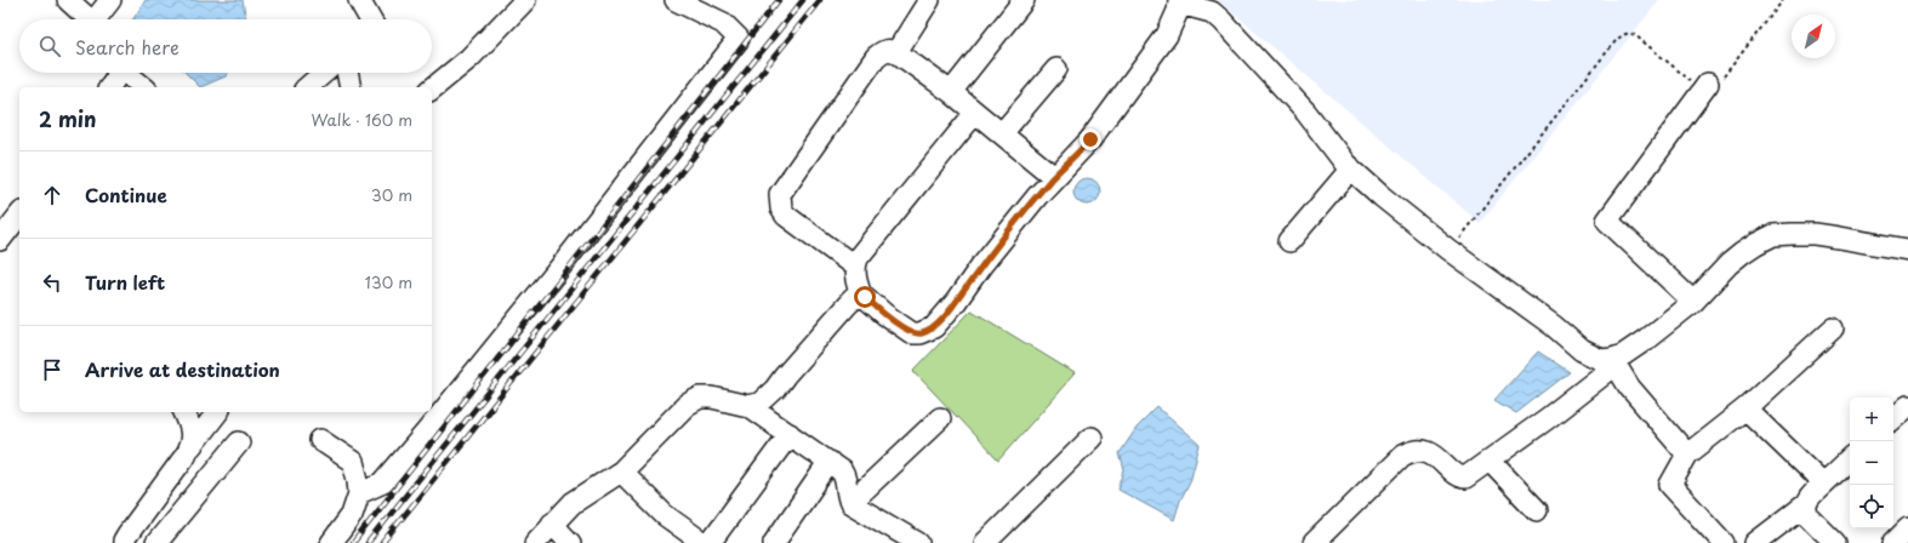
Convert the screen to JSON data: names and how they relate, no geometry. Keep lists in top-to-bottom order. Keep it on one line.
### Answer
{"north":"top right","page":{"search":"Search here","heading":["2 min","Walk · 160 m"],"list":[["Continue","30 m"],["Turn left","130 m"],"Arrive at destination"],"map_buttons":["+","−"]}}
